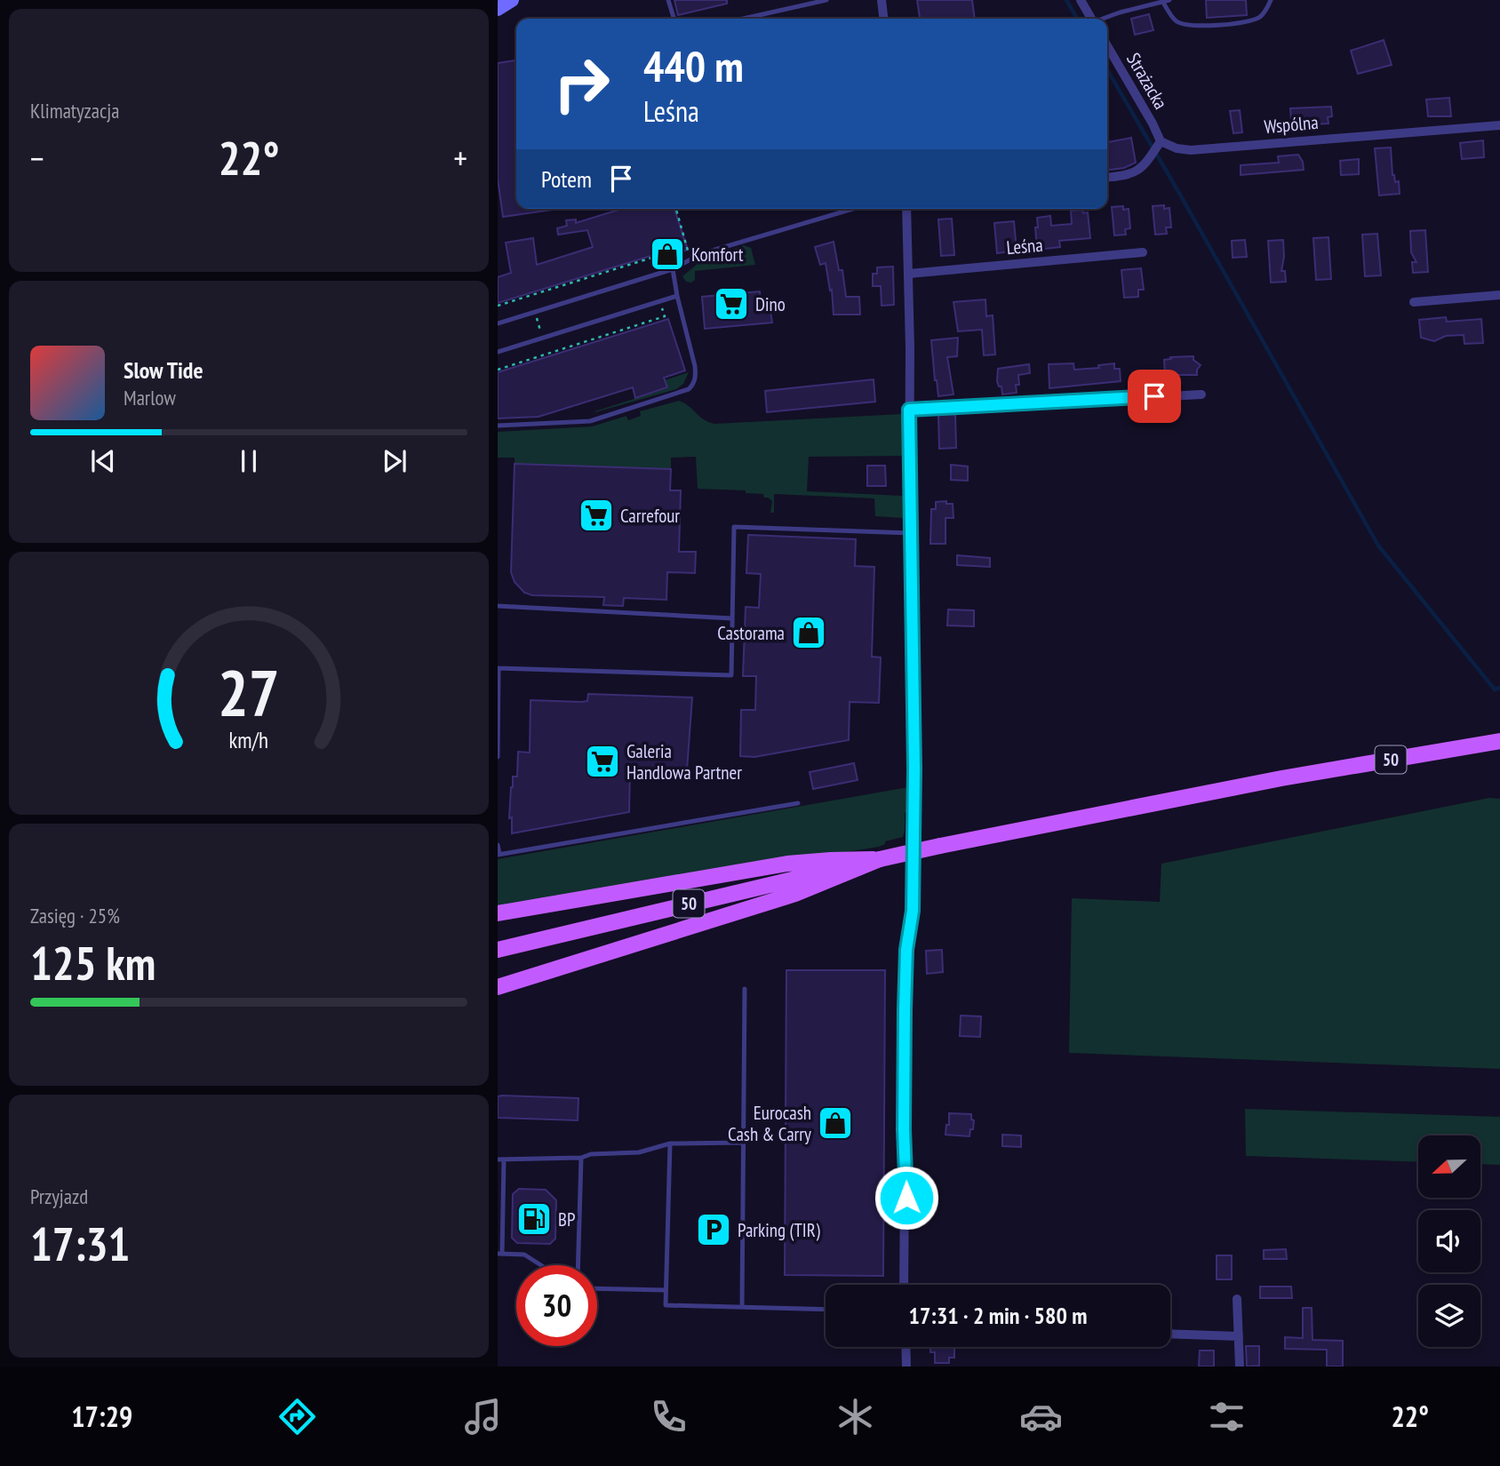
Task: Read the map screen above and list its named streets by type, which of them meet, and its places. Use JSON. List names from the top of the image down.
{
  "streets": {
    "main road": ["50"],
    "street": ["Strażacka", "Wspólna", "Leśna"]
  },
  "crossings": [
    ["Strażacka", "Wspólna"]
  ],
  "places": {
    "shop": ["Komfort", "Castorama", "Eurocash Cash & Carry"],
    "supermarket": ["Dino", "Carrefour", "Galeria Handlowa Partner"],
    "fuel station": ["BP"],
    "parking": ["Parking (TIR)"]
  },
  "north": "left",
  "page": {
    "tile": [
      "Klimatyzacja",
      ["Zasięg · 25%", "125 km"],
      ["Przyjazd", "17:31"]
    ],
    "turn": ["440 m", "Leśna"],
    "heat": ["−", "22°", "+"],
    "then": "Potem",
    "song": ["Slow Tide", "Marlow"],
    "limit": "30",
    "trip": "17:31 · 2 min · 580 m",
    "tabs": ["17:29", "22°"],
    "gauge": ["27", "km/h"]
  }
}
